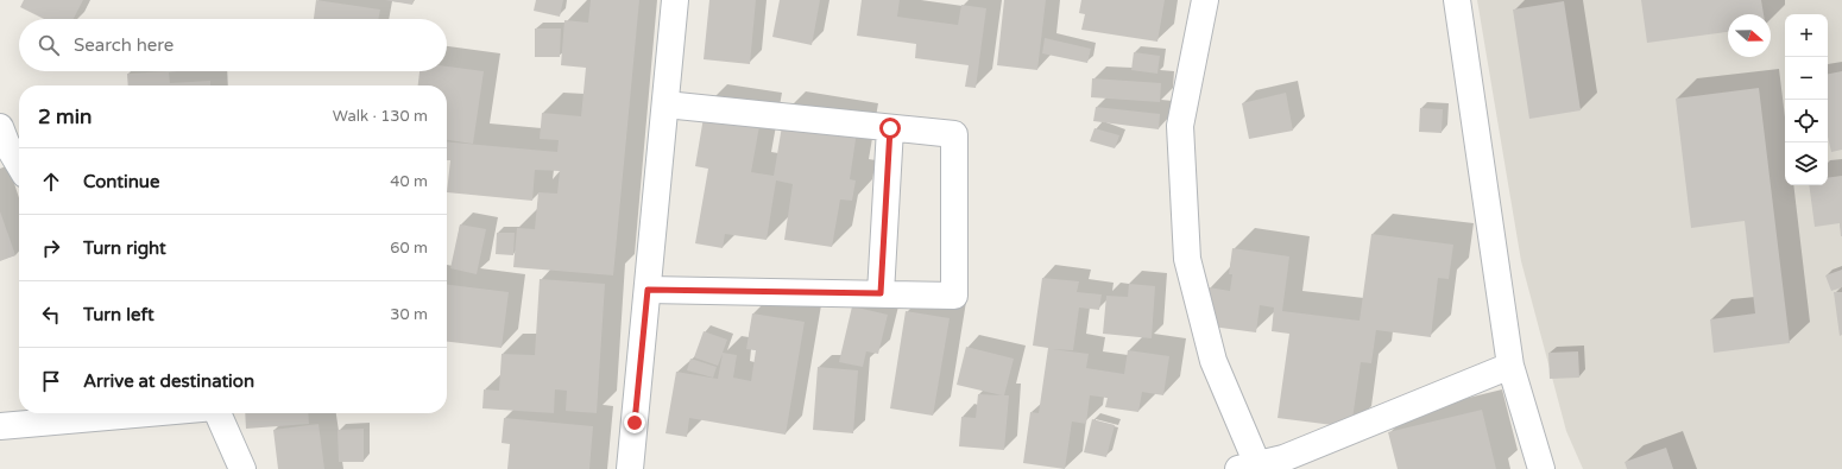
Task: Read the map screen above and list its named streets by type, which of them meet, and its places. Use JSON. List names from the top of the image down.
{
  "north": "right",
  "page": {
    "map_buttons": ["+", "−"],
    "search": "Search here",
    "heading": ["2 min", "Walk · 130 m"],
    "list": [
      ["Continue", "40 m"],
      ["Turn right", "60 m"],
      ["Turn left", "30 m"],
      "Arrive at destination"
    ]
  }
}
